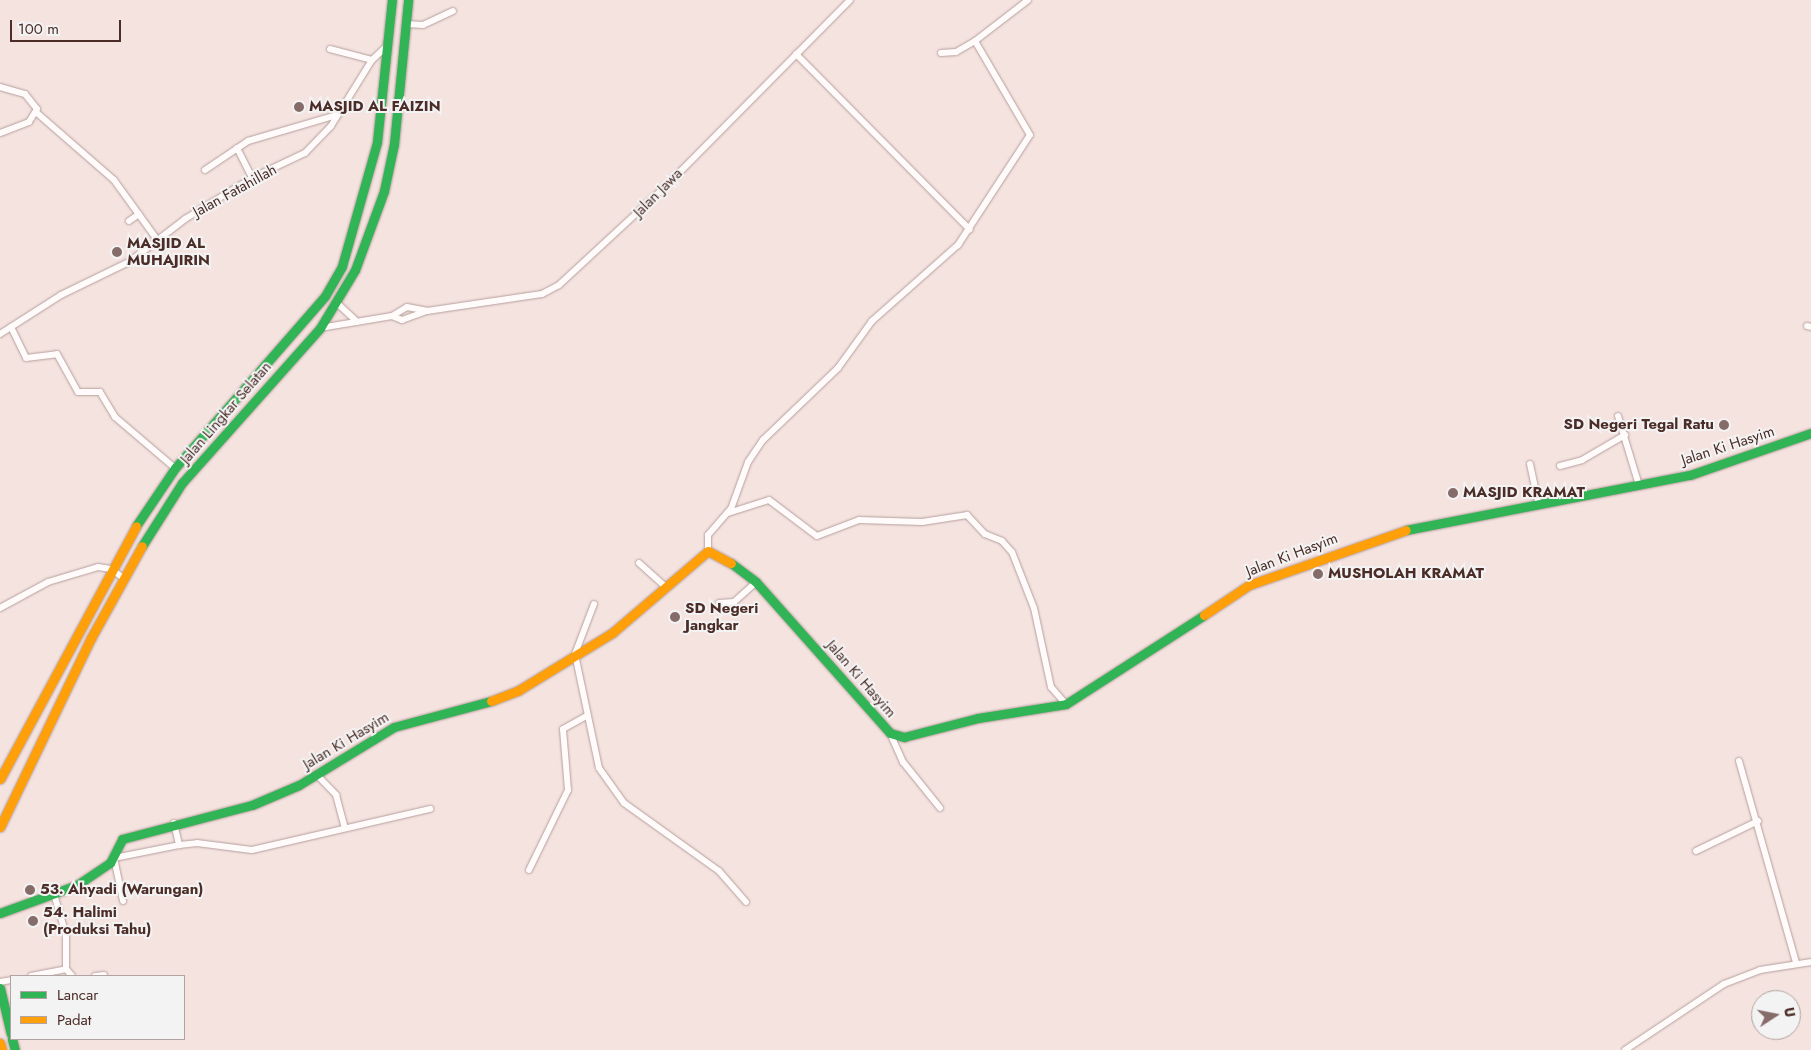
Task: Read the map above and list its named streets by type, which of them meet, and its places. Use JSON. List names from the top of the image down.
{
  "streets": {
    "main road": ["Jalan Lingkar Selatan", "Jalan Ki Hasyim"],
    "street": ["Jalan Fatahillah", "Jalan Jawa"]
  },
  "crossings": [
    ["Jalan Fatahillah", "Jalan Lingkar Selatan"],
    ["Jalan Jawa", "Jalan Lingkar Selatan"]
  ],
  "places": [
    "MASJID AL FAIZIN",
    "MASJID AL MUHAJIRIN",
    "SD Negeri Tegal Ratu",
    "MASJID KRAMAT",
    "MUSHOLAH KRAMAT",
    "SD Negeri Jangkar",
    "53. Ahyadi (Warungan)",
    "54. Halimi (Produksi Tahu)"
  ],
  "legend": ["Lancar", "Padat"],
  "scale_bar": "100 m",
  "north": "right"
}
